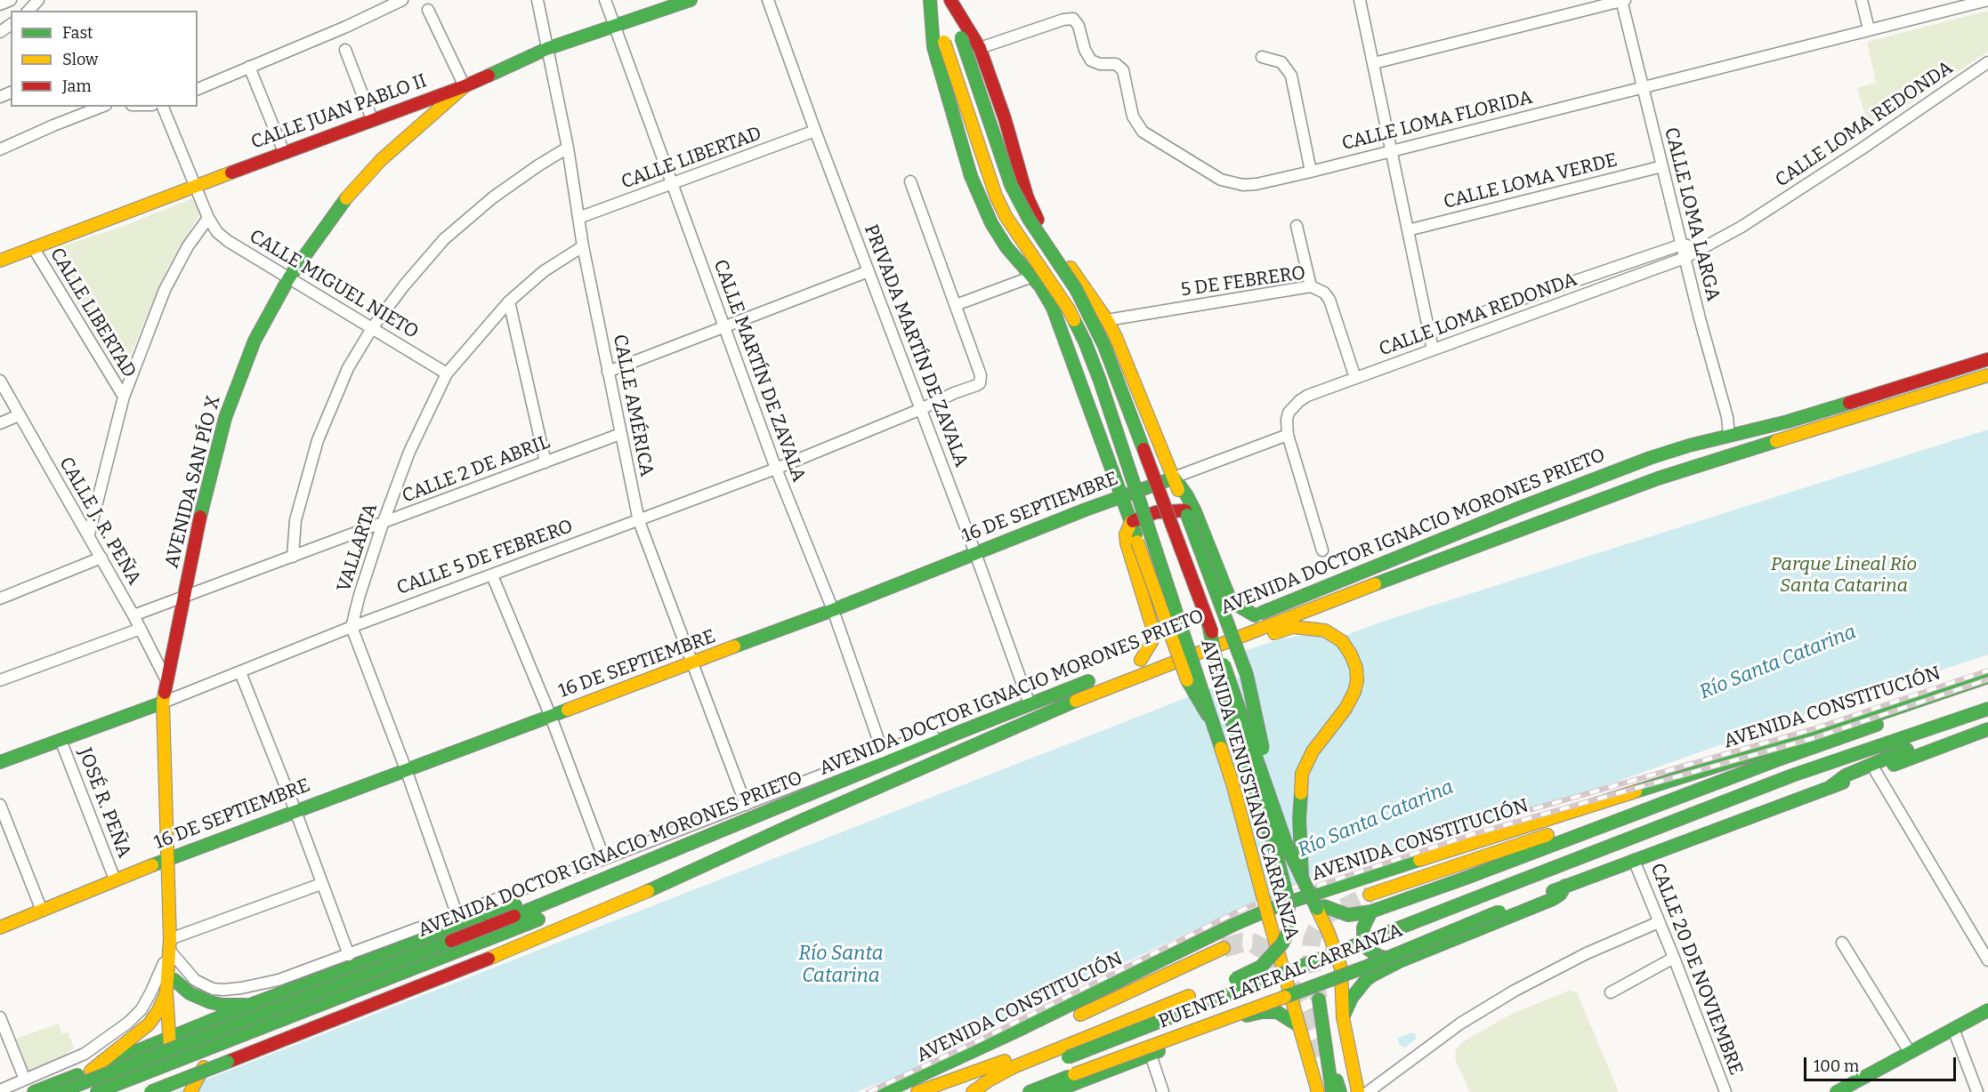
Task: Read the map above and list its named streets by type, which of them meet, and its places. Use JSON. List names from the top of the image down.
{
  "streets": {
    "main road": [
      "CALLE JUAN PABLO II",
      "AVENIDA SAN PÍO X",
      "16 DE SEPTIEMBRE",
      "AVENIDA DOCTOR IGNACIO MORONES PRIETO",
      "CALLE 5 DE FEBRERO",
      "AVENIDA CONSTITUCIÓN",
      "AVENIDA VENUSTIANO CARRANZA",
      "PUENTE LATERAL CARRANZA"
    ],
    "street": [
      "CALLE LOMA FLORIDA",
      "CALLE LOMA REDONDA",
      "CALLE LIBERTAD",
      "CALLE LOMA VERDE",
      "CALLE LOMA LARGA",
      "5 DE FEBRERO",
      "CALLE MIGUEL NIETO",
      "PRIVADA MARTÍN DE ZAVALA",
      "CALLE MARTÍN DE ZAVALA",
      "CALLE AMÉRICA",
      "CALLE 2 DE ABRIL",
      "CALLE J. R. PEÑA",
      "VALLARTA",
      "JOSÉ R. PEÑA",
      "CALLE 20 DE NOVIEMBRE"
    ]
  },
  "crossings": [
    ["CALLE JUAN PABLO II", "CALLE LIBERTAD"],
    ["CALLE JUAN PABLO II", "CALLE MIGUEL NIETO"],
    ["CALLE JUAN PABLO II", "CALLE MARTÍN DE ZAVALA"],
    ["CALLE JUAN PABLO II", "CALLE AMÉRICA"],
    ["CALLE JUAN PABLO II", "AVENIDA SAN PÍO X"],
    ["CALLE LOMA FLORIDA", "CALLE LOMA LARGA"],
    ["CALLE LOMA REDONDA", "CALLE LOMA LARGA"],
    ["CALLE LOMA REDONDA", "5 DE FEBRERO"],
    ["CALLE LOMA REDONDA", "16 DE SEPTIEMBRE"],
    ["CALLE LIBERTAD", "PRIVADA MARTÍN DE ZAVALA"],
    ["CALLE LIBERTAD", "CALLE MARTÍN DE ZAVALA"],
    ["CALLE LIBERTAD", "CALLE AMÉRICA"],
    ["CALLE LOMA VERDE", "CALLE LOMA LARGA"],
    ["CALLE LOMA LARGA", "AVENIDA DOCTOR IGNACIO MORONES PRIETO"],
    ["CALLE MIGUEL NIETO", "AVENIDA SAN PÍO X"],
    ["CALLE MIGUEL NIETO", "VALLARTA"],
    ["PRIVADA MARTÍN DE ZAVALA", "16 DE SEPTIEMBRE"],
    ["PRIVADA MARTÍN DE ZAVALA", "AVENIDA DOCTOR IGNACIO MORONES PRIETO"],
    ["PRIVADA MARTÍN DE ZAVALA", "CALLE 5 DE FEBRERO"],
    ["CALLE MARTÍN DE ZAVALA", "16 DE SEPTIEMBRE"],
    ["CALLE MARTÍN DE ZAVALA", "CALLE 5 DE FEBRERO"],
    ["CALLE AMÉRICA", "CALLE 2 DE ABRIL"],
    ["CALLE AMÉRICA", "16 DE SEPTIEMBRE"],
    ["CALLE AMÉRICA", "VALLARTA"],
    ["CALLE AMÉRICA", "CALLE 5 DE FEBRERO"],
    ["CALLE 2 DE ABRIL", "AVENIDA SAN PÍO X"],
    ["CALLE 2 DE ABRIL", "CALLE J. R. PEÑA"],
    ["CALLE 2 DE ABRIL", "VALLARTA"],
    ["AVENIDA SAN PÍO X", "16 DE SEPTIEMBRE"],
    ["AVENIDA SAN PÍO X", "CALLE J. R. PEÑA"],
    ["AVENIDA SAN PÍO X", "CALLE 5 DE FEBRERO"],
    ["16 DE SEPTIEMBRE", "JOSÉ R. PEÑA"],
    ["VALLARTA", "CALLE 5 DE FEBRERO"],
    ["CALLE 5 DE FEBRERO", "JOSÉ R. PEÑA"],
    ["AVENIDA CONSTITUCIÓN", "AVENIDA VENUSTIANO CARRANZA"]
  ],
  "water": ["Río Santa Catarina"],
  "parks": ["Parque Lineal Río Santa Catarina"],
  "legend": ["Fast", "Slow", "Jam"],
  "scale_bar": "100 m"
}
